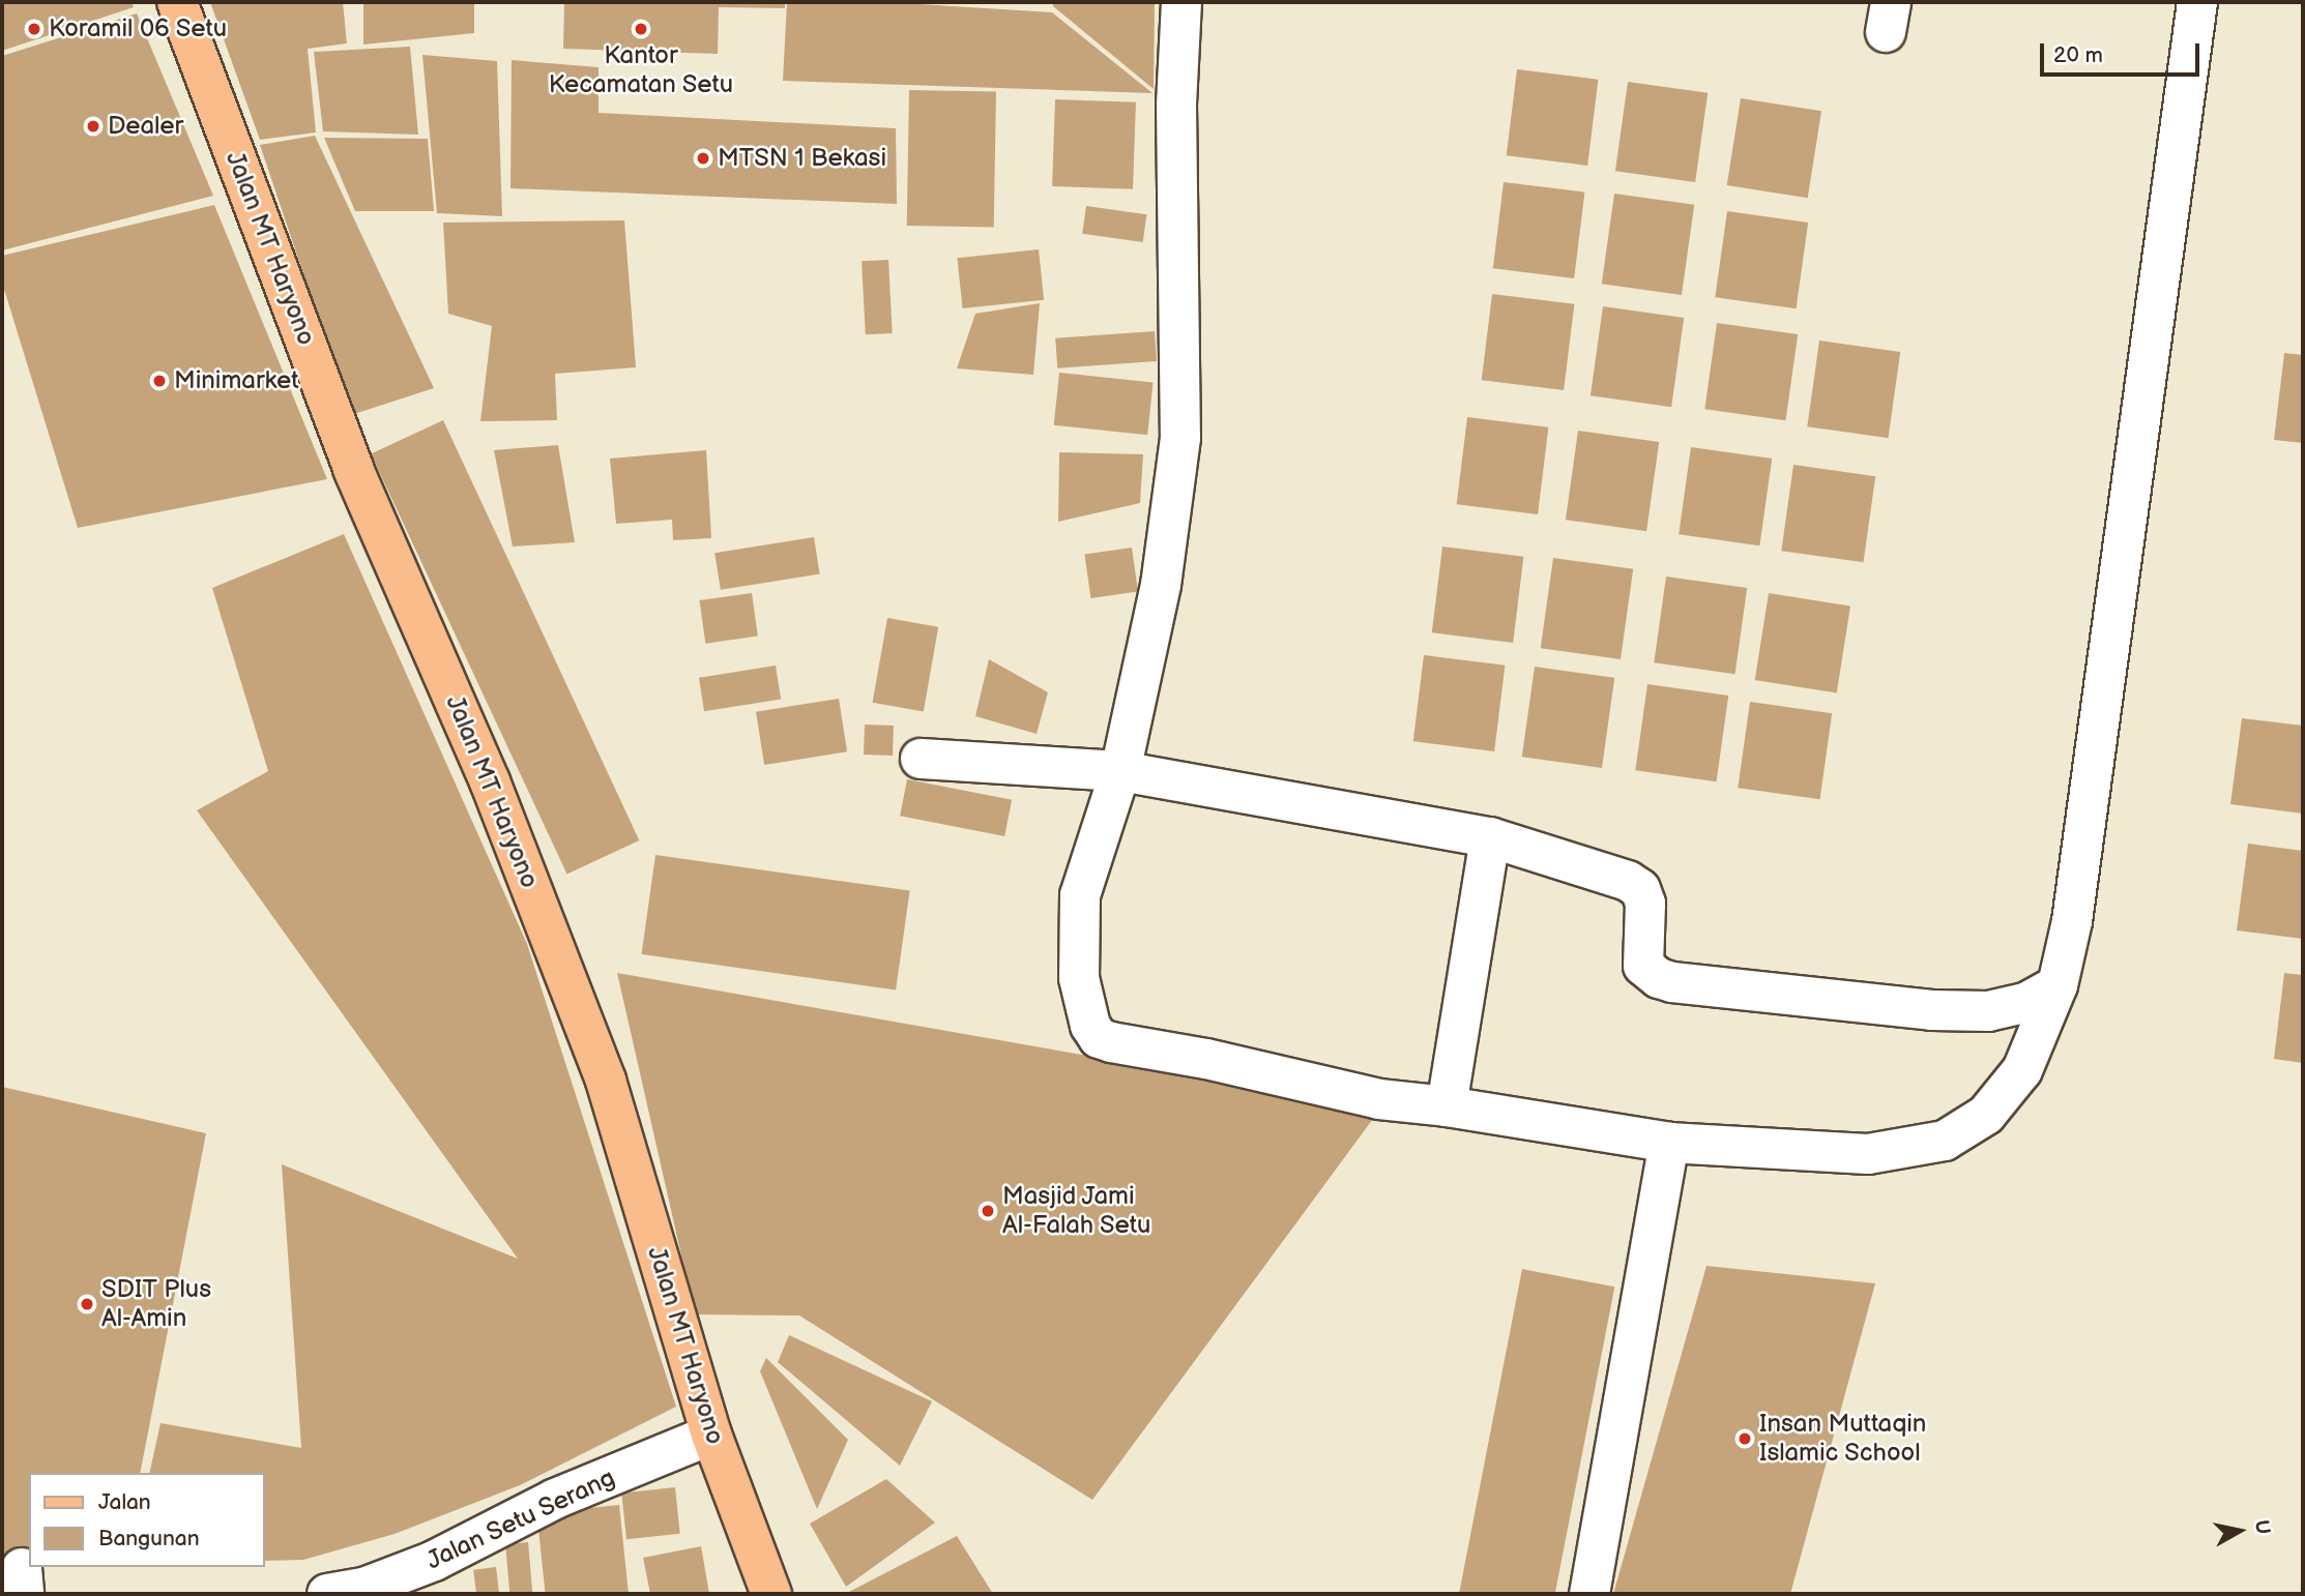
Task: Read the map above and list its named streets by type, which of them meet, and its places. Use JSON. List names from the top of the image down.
{
  "streets": {
    "main road": ["Jalan MT Haryono"],
    "street": ["Jalan Setu Serang"]
  },
  "crossings": [
    ["Jalan MT Haryono", "Jalan Setu Serang"]
  ],
  "places": [
    "Koramil 06 Setu",
    "Kantor Kecamatan Setu",
    "Dealer",
    "MTSN 1 Bekasi",
    "Minimarket",
    "Masjid Jami Al-Falah Setu",
    "SDIT Plus Al-Amin",
    "Insan Muttaqin Islamic School"
  ],
  "legend": ["Jalan", "Bangunan"],
  "scale_bar": "20 m",
  "north": "right"
}
